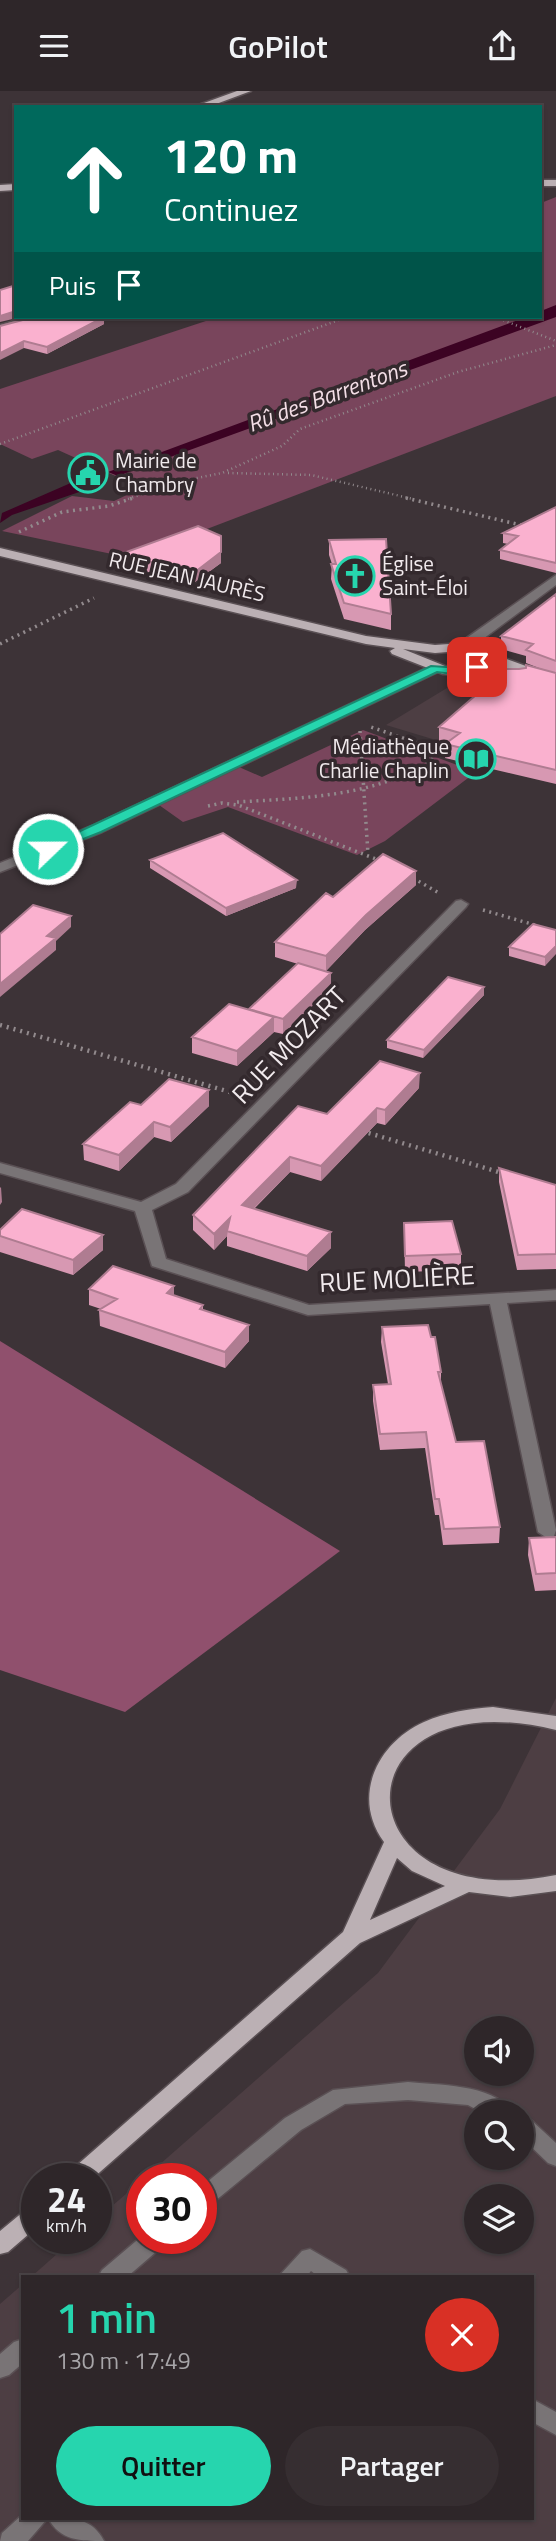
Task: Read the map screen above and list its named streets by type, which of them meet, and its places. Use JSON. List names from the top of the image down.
{
  "streets": {
    "main road": ["RUE JEAN JAURÈS"],
    "street": ["RUE MOZART", "RUE MOLIÈRE"]
  },
  "crossings": [
    ["RUE MOZART", "RUE MOLIÈRE"]
  ],
  "water": ["Rû des Barrentons"],
  "places": {
    "public building": ["Mairie de Chambry"],
    "church": ["Église Saint-Éloi"],
    "library": ["Médiathèque Charlie Chaplin"]
  },
  "page": {
    "header": "GoPilot",
    "turn": ["120 m", "Continuez"],
    "then": "Puis",
    "speed": "24 km/h",
    "limit": "30",
    "heading": ["1 min", "130 m · 17:49"],
    "buttons": ["Quitter", "Partager"]
  }
}
